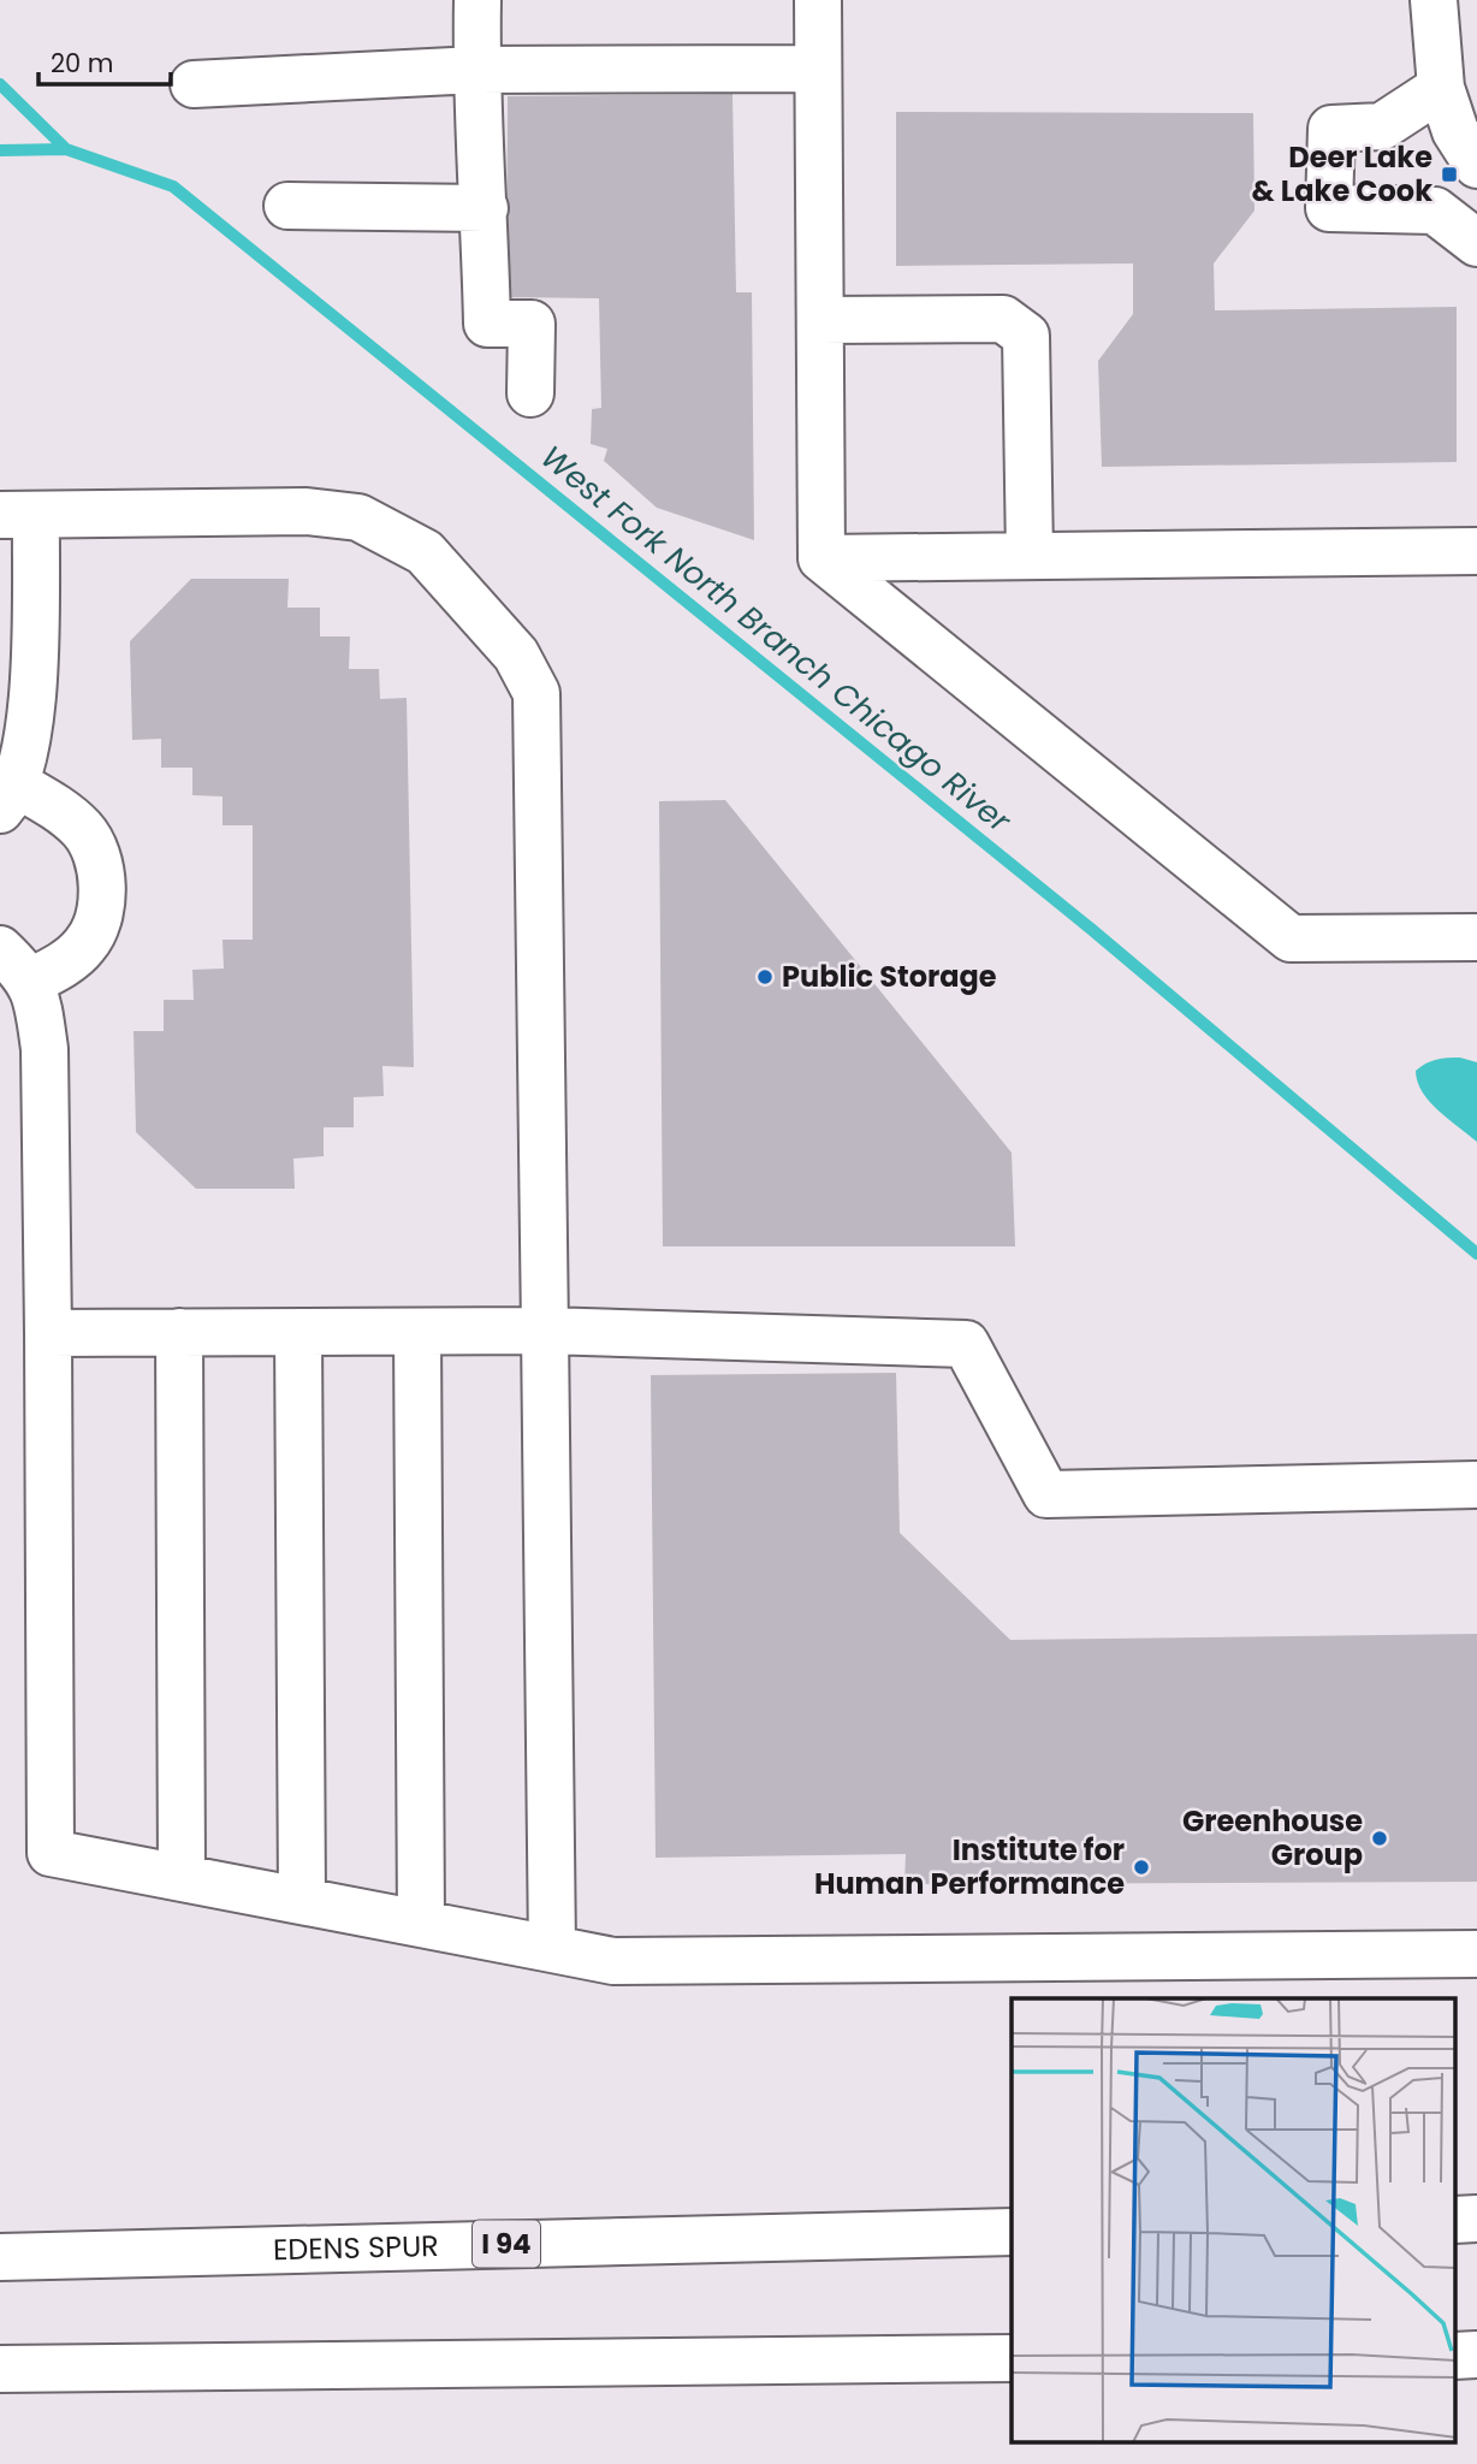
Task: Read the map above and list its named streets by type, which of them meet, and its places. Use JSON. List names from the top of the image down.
{
  "streets": {
    "main road": ["I 94", "EDENS SPUR"]
  },
  "water": ["West Fork North Branch Chicago River"],
  "places": {
    "transit": ["Deer Lake & Lake Cook"],
    "other": ["Public Storage", "Greenhouse Group", "Institute for Human Performance"]
  },
  "scale_bar": "20 m"
}
